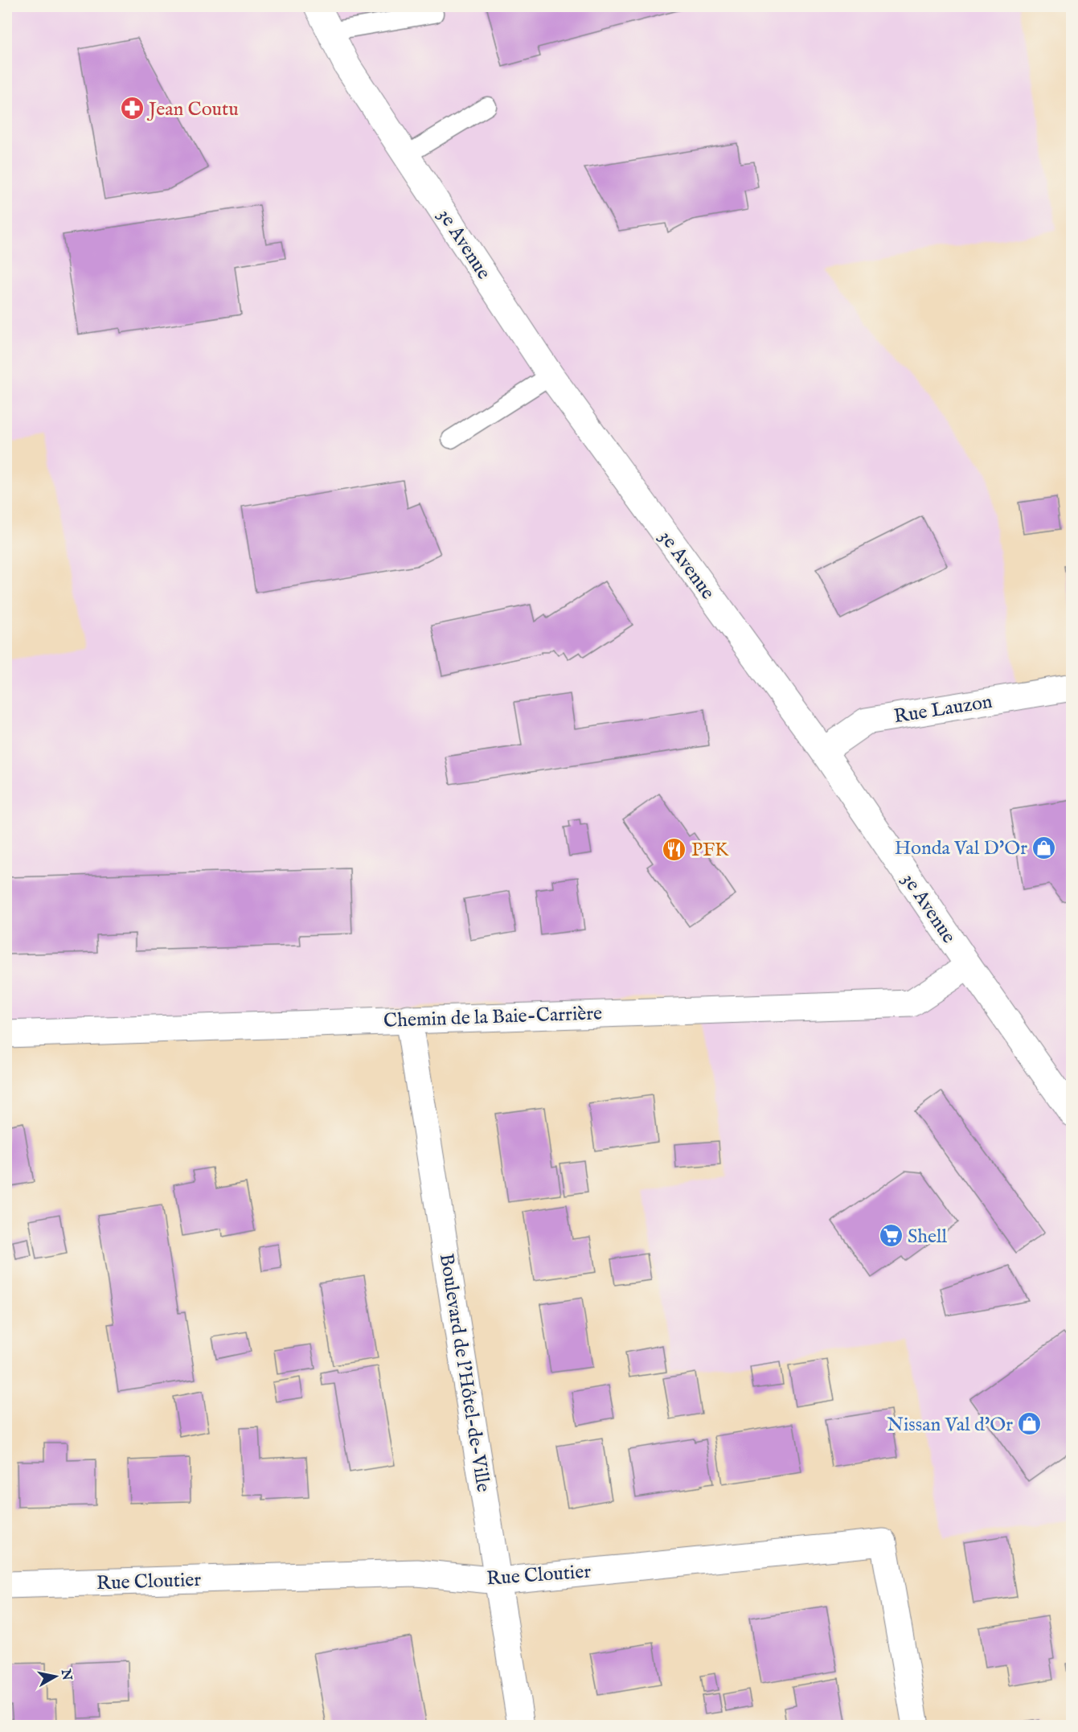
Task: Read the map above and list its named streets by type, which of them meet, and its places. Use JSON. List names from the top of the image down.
{
  "streets": {
    "street": [
      "3e Avenue",
      "Rue Lauzon",
      "Chemin de la Baie-Carrière",
      "Boulevard de l'Hôtel-de-Ville",
      "Rue Cloutier"
    ]
  },
  "crossings": [
    ["3e Avenue", "Rue Lauzon"],
    ["3e Avenue", "Chemin de la Baie-Carrière"],
    ["Chemin de la Baie-Carrière", "Boulevard de l'Hôtel-de-Ville"],
    ["Boulevard de l'Hôtel-de-Ville", "Rue Cloutier"]
  ],
  "places": {
    "pharmacy": ["Jean Coutu"],
    "shop": ["Honda Val D'Or", "Nissan Val d'Or"],
    "restaurant": ["PFK"],
    "supermarket": ["Shell"]
  },
  "north": "right"
}
